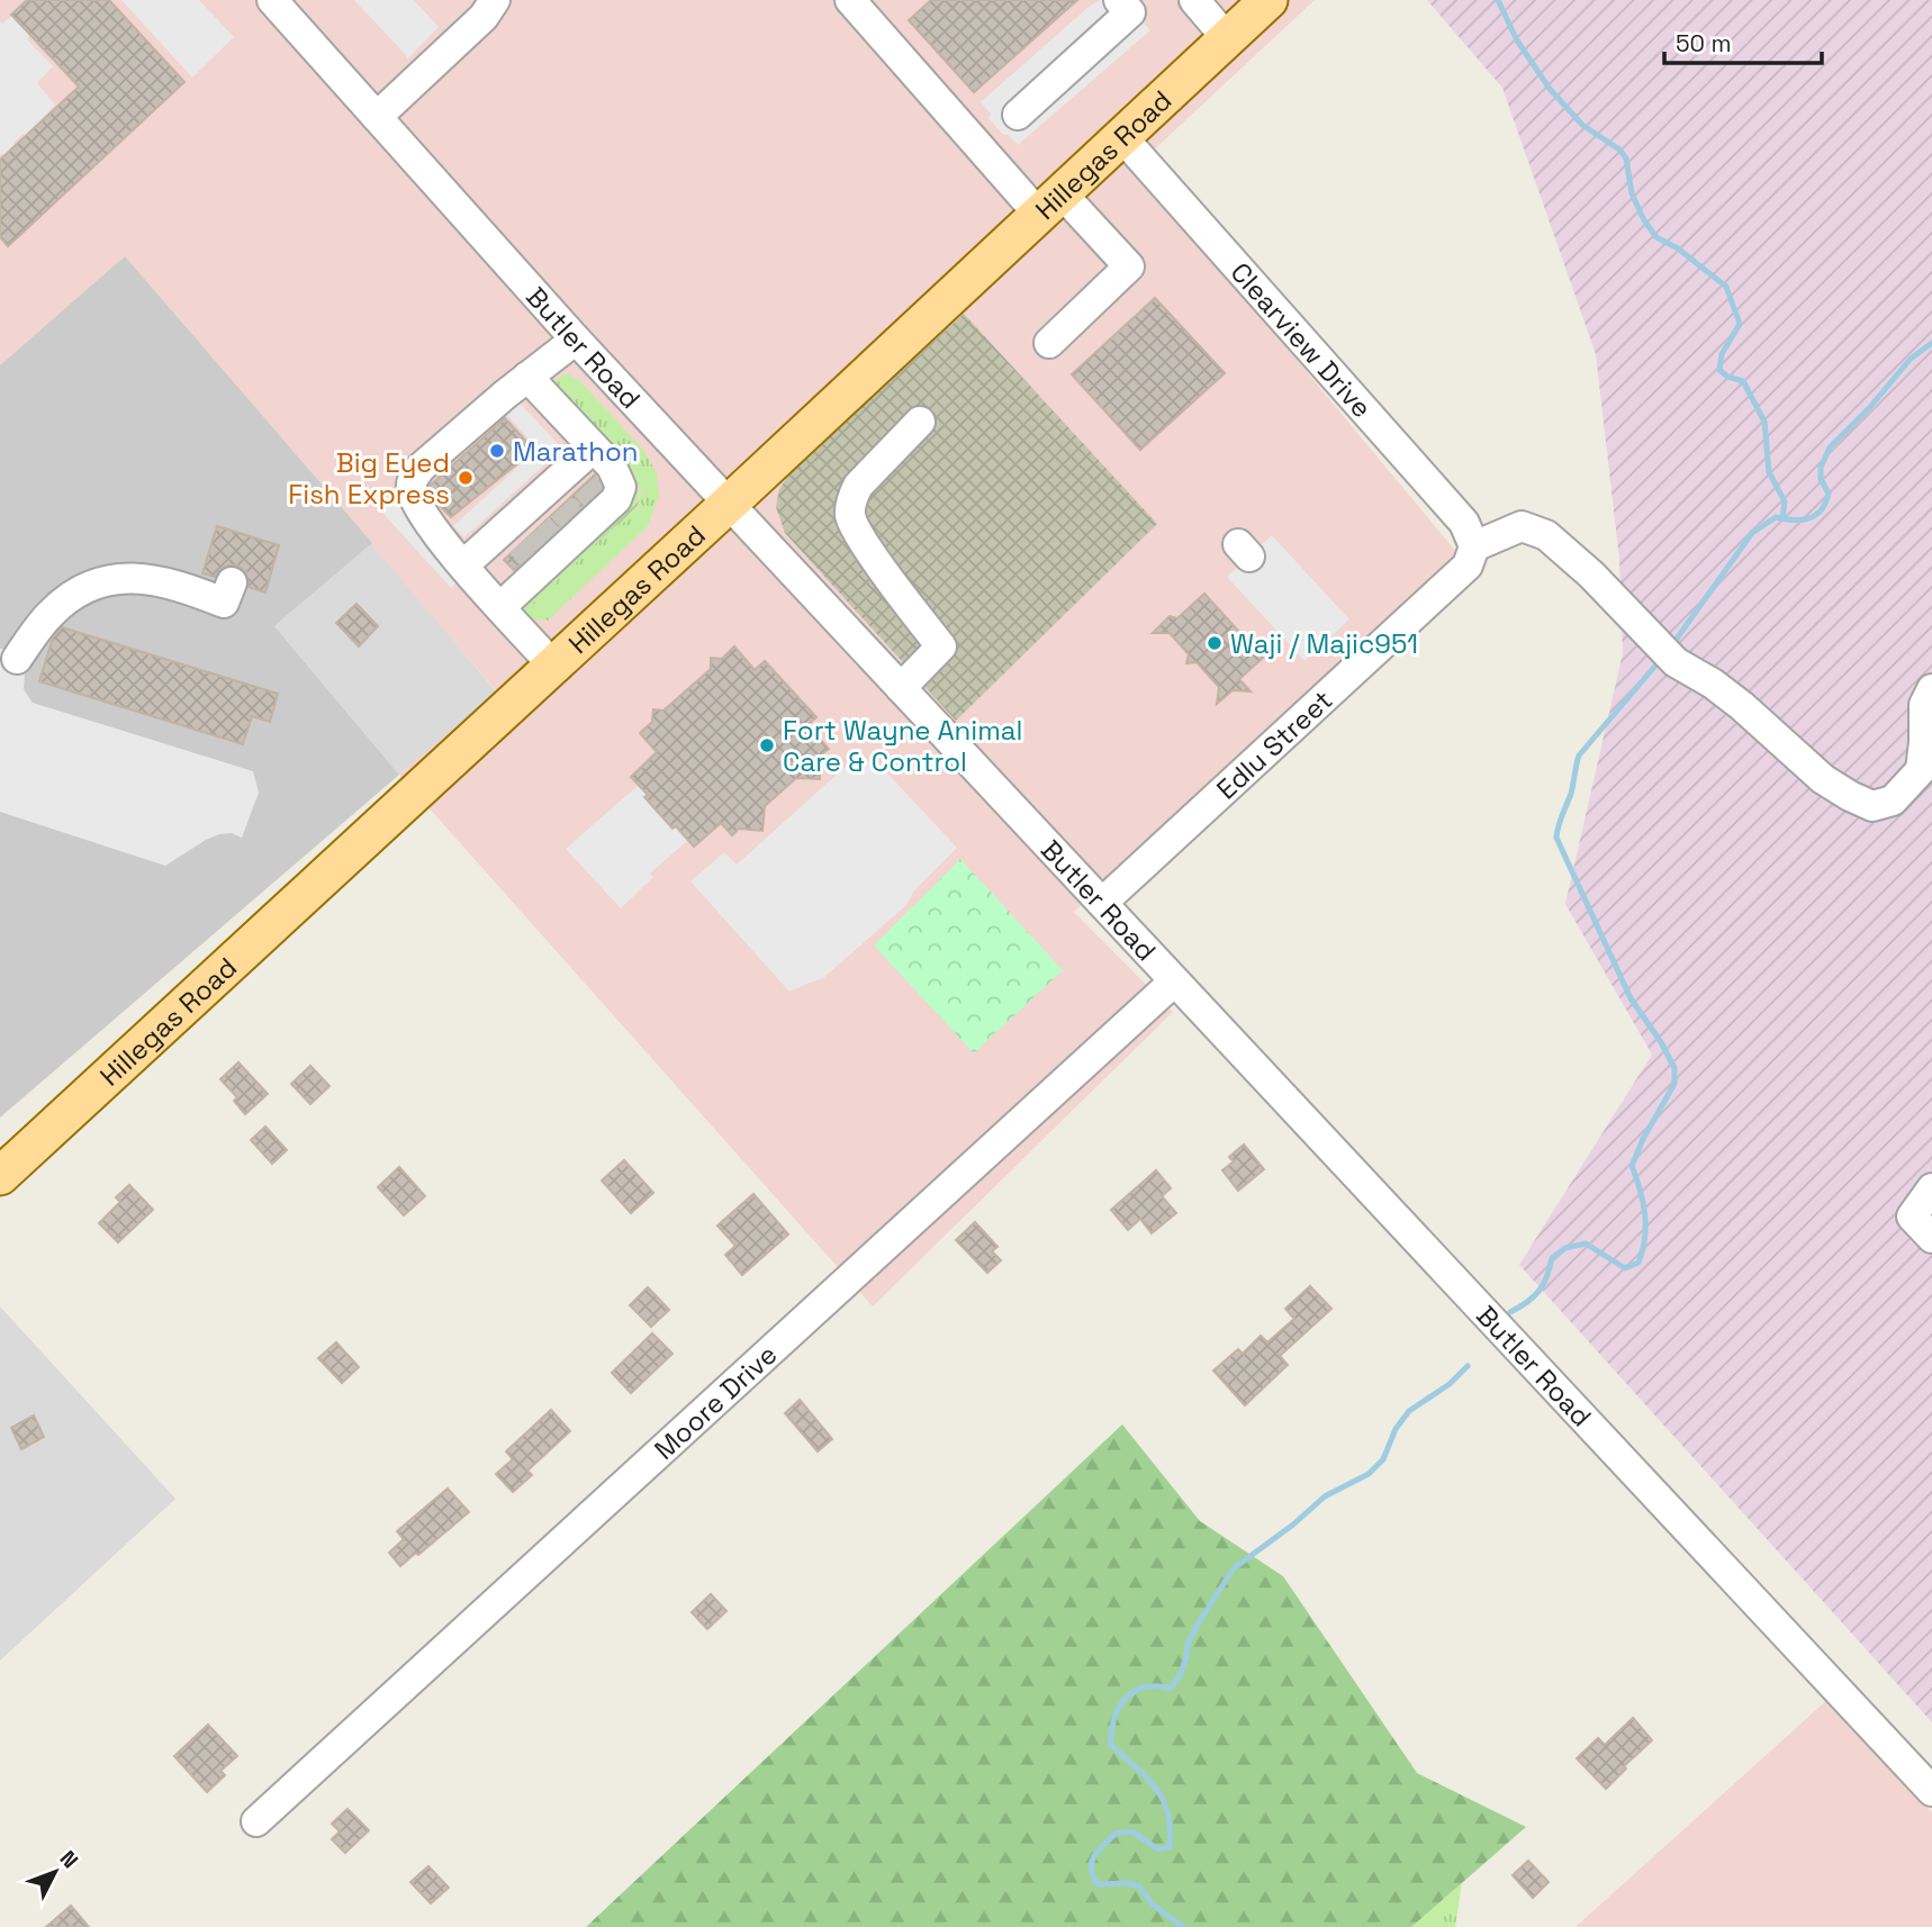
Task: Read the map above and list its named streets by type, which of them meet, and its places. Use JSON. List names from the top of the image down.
{
  "streets": {
    "main road": ["Hillegas Road"],
    "street": [
      "Clearview Drive",
      "Butler Road",
      "Edlu Street",
      "Moore Drive"
    ]
  },
  "crossings": [
    ["Hillegas Road", "Clearview Drive"],
    ["Hillegas Road", "Butler Road"],
    ["Clearview Drive", "Edlu Street"],
    ["Butler Road", "Edlu Street"],
    ["Butler Road", "Moore Drive"]
  ],
  "places": [
    "Marathon",
    "Big Eyed Fish Express",
    "Waji / Majic951",
    "Fort Wayne Animal Care & Control"
  ],
  "scale_bar": "50 m",
  "north": "top right"
}
